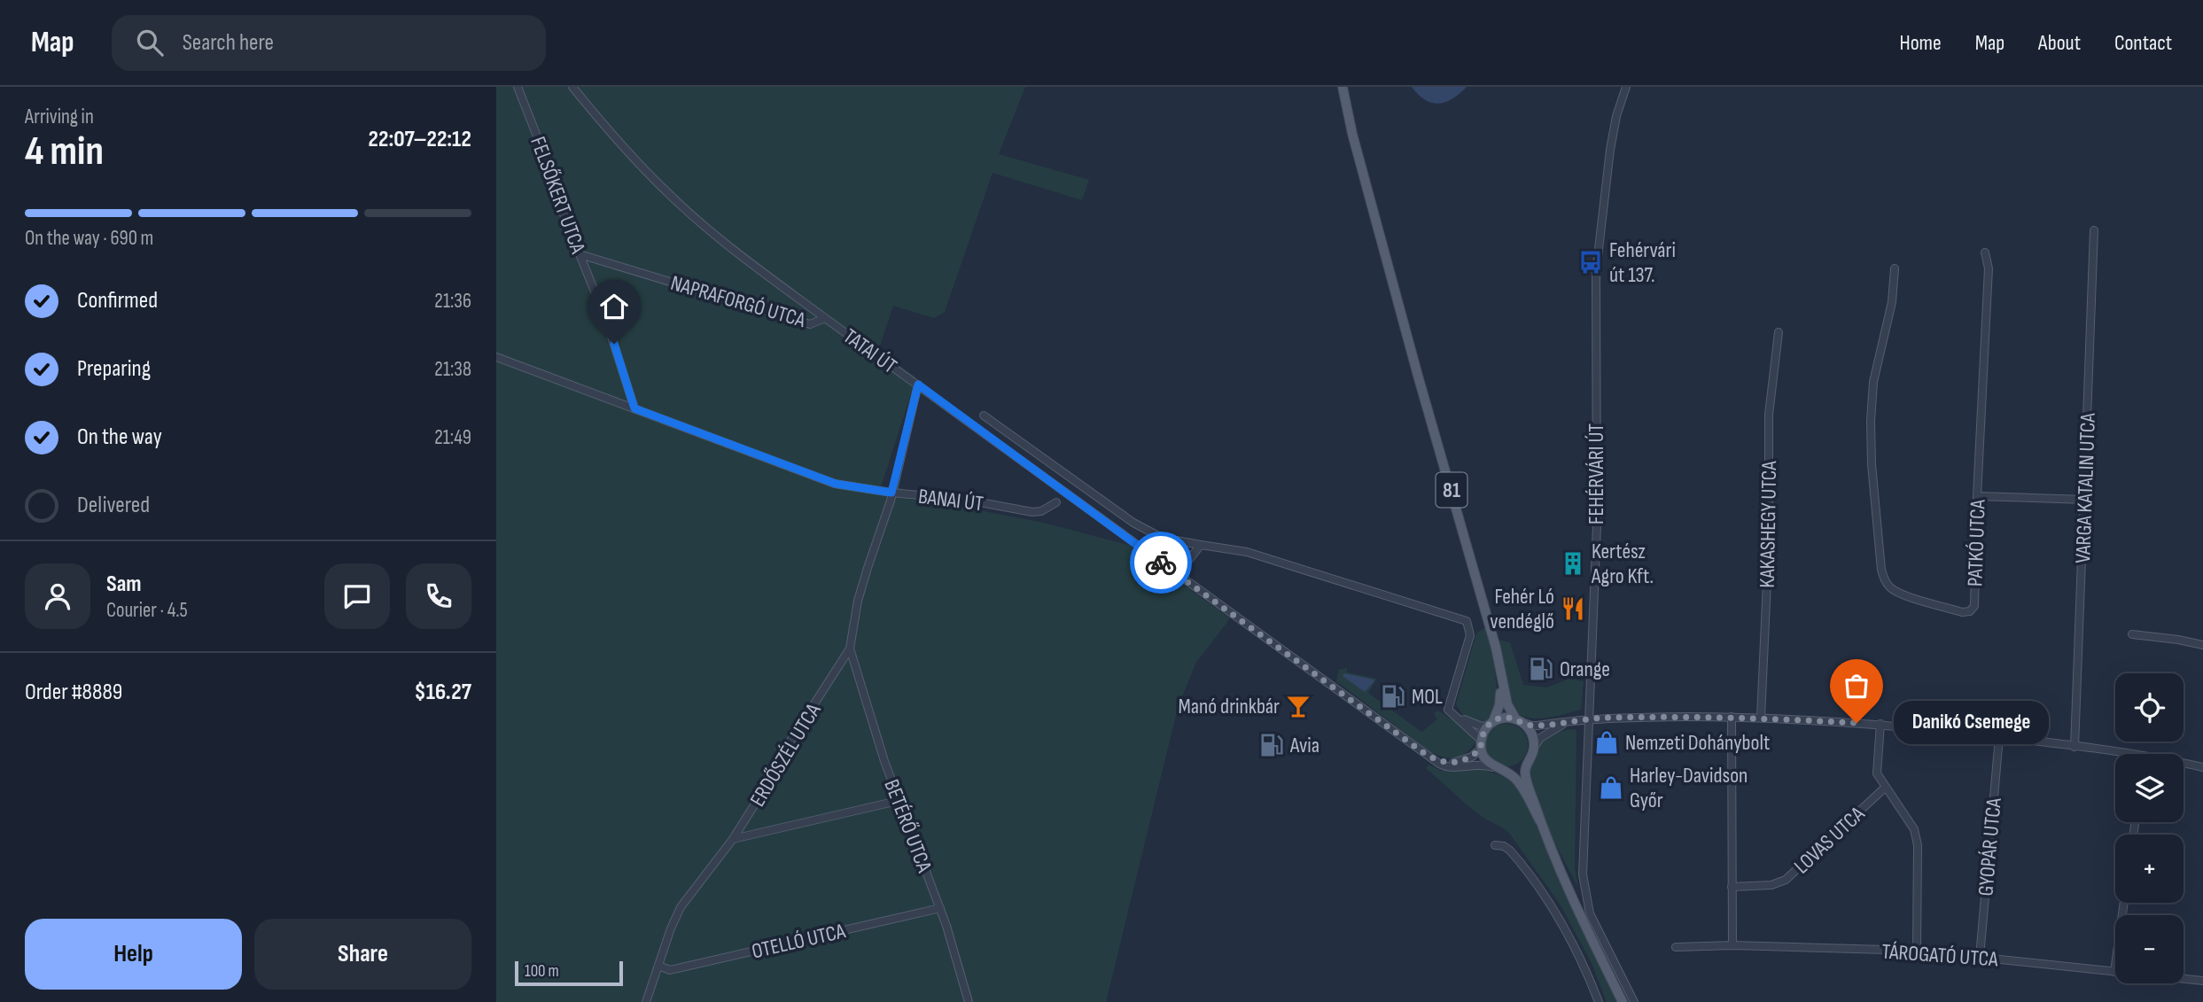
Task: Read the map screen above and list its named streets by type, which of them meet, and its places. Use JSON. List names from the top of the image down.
{
  "streets": {
    "main road": ["81"],
    "street": [
      "FELSŐKERT UTCA",
      "NAPRAFORGÓ UTCA",
      "TATAI ÚT",
      "FEHÉRVÁRI ÚT",
      "VARGA KATALIN UTCA",
      "BANAI ÚT",
      "KAKASHEGY UTCA",
      "PATKÓ UTCA",
      "ERDŐSZÉL UTCA",
      "BETÉRŐ UTCA",
      "LOVAS UTCA",
      "GYOPÁR UTCA",
      "OTELLÓ UTCA",
      "TÁROGATÓ UTCA"
    ]
  },
  "crossings": [
    ["FELSŐKERT UTCA", "NAPRAFORGÓ UTCA"],
    ["FELSŐKERT UTCA", "BANAI ÚT"],
    ["NAPRAFORGÓ UTCA", "TATAI ÚT"],
    ["TATAI ÚT", "81"],
    ["TATAI ÚT", "ERDŐSZÉL UTCA"],
    ["BANAI ÚT", "ERDŐSZÉL UTCA"],
    ["ERDŐSZÉL UTCA", "BETÉRŐ UTCA"],
    ["ERDŐSZÉL UTCA", "OTELLÓ UTCA"],
    ["BETÉRŐ UTCA", "OTELLÓ UTCA"],
    ["GYOPÁR UTCA", "TÁROGATÓ UTCA"]
  ],
  "places": {
    "bus stop": ["Fehérvári út 137."],
    "building": ["Kertész Agro Kft."],
    "restaurant": ["Fehér Ló vendéglő"],
    "fuel station": ["Orange", "MOL", "Avia"],
    "bar": ["Manó drinkbár"],
    "other": ["Danikó Csemege"],
    "shop": ["Nemzeti Dohánybolt", "Harley-Davidson Győr"]
  },
  "scale_bar": "100 m",
  "page": {
    "header": "Map",
    "search": "Search here",
    "nav": [
      "Home",
      "Map",
      "About",
      "Contact"
    ],
    "heading": ["4 min", "Arriving in", "22:07–22:12"],
    "panel": [
      "Sam",
      "Courier · 4.5",
      "Order #8889",
      "$16.27"
    ],
    "bar": "On the way · 690 m",
    "list": [
      ["Confirmed", "21:36"],
      ["Preparing", "21:38"],
      ["On the way", "21:49"],
      "Delivered"
    ],
    "map_buttons": ["+", "−"],
    "bubble": "Danikó Csemege",
    "buttons": ["Help", "Share"],
    "scale": "100 m"
  }
}
